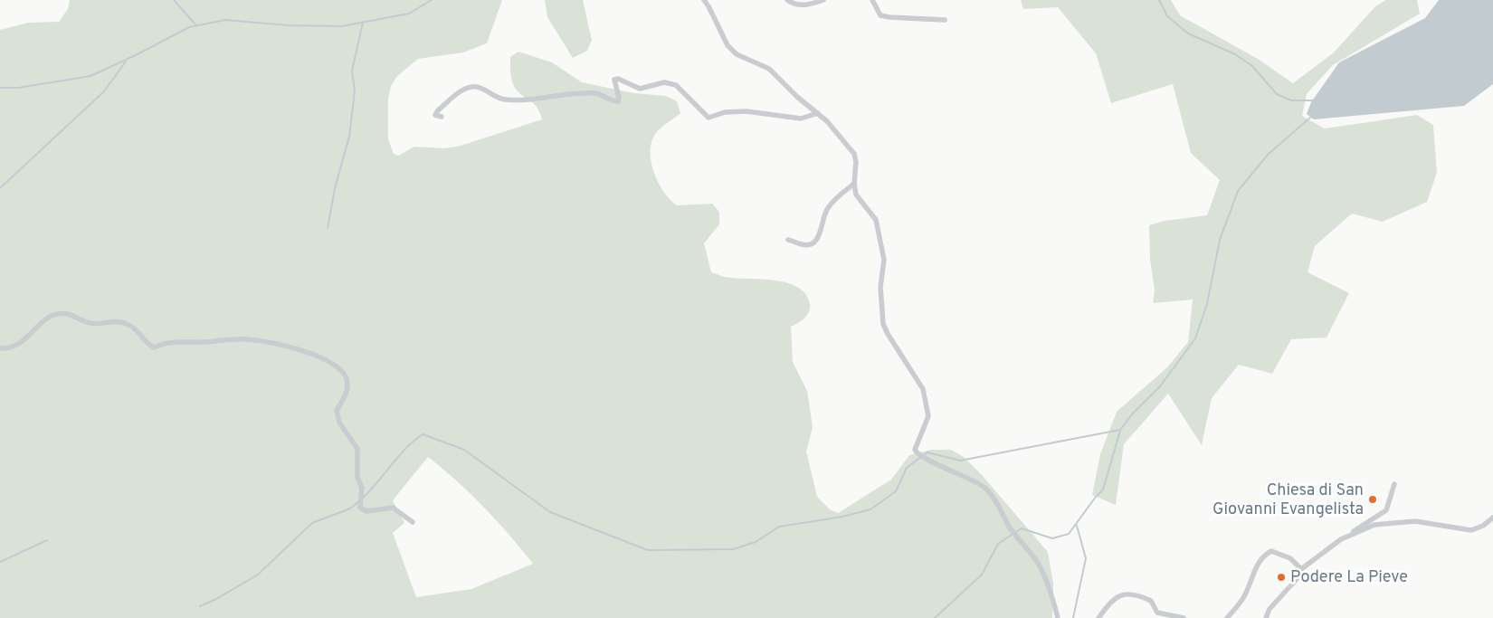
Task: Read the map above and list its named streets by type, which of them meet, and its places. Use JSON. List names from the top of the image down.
{
  "places": ["Chiesa di San Giovanni Evangelista", "Podere La Pieve"]
}
